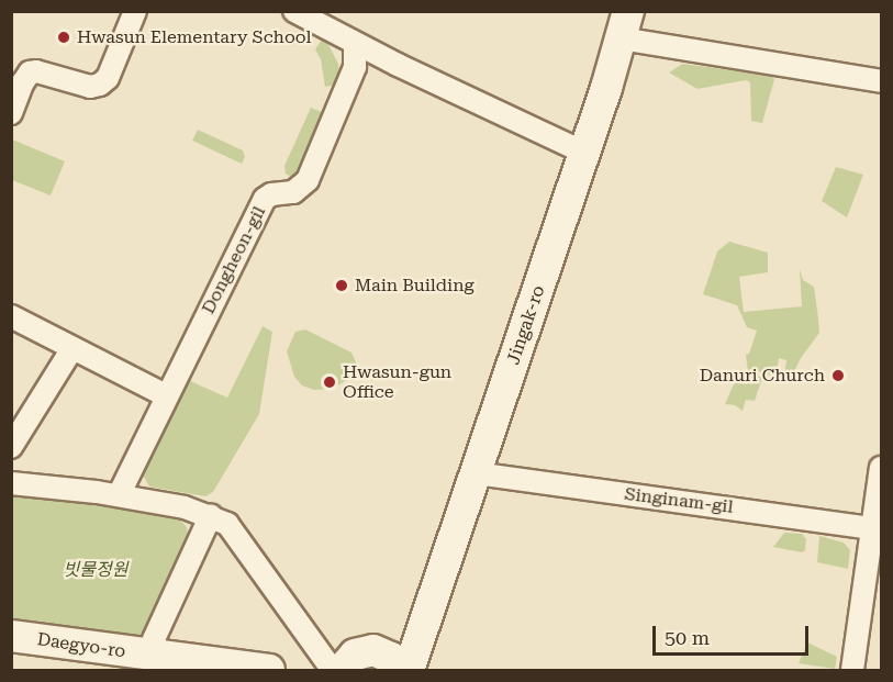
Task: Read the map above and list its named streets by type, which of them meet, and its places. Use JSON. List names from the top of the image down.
{
  "streets": {
    "street": [
      "Dongheon-gil",
      "Jingak-ro",
      "Singinam-gil",
      "Daegyo-ro"
    ]
  },
  "crossings": [
    ["Jingak-ro", "Singinam-gil"]
  ],
  "parks": ["빗물정원"],
  "places": [
    "Hwasun Elementary School",
    "Main Building",
    "Danuri Church",
    "Hwasun-gun Office"
  ],
  "scale_bar": "50 m"
}
